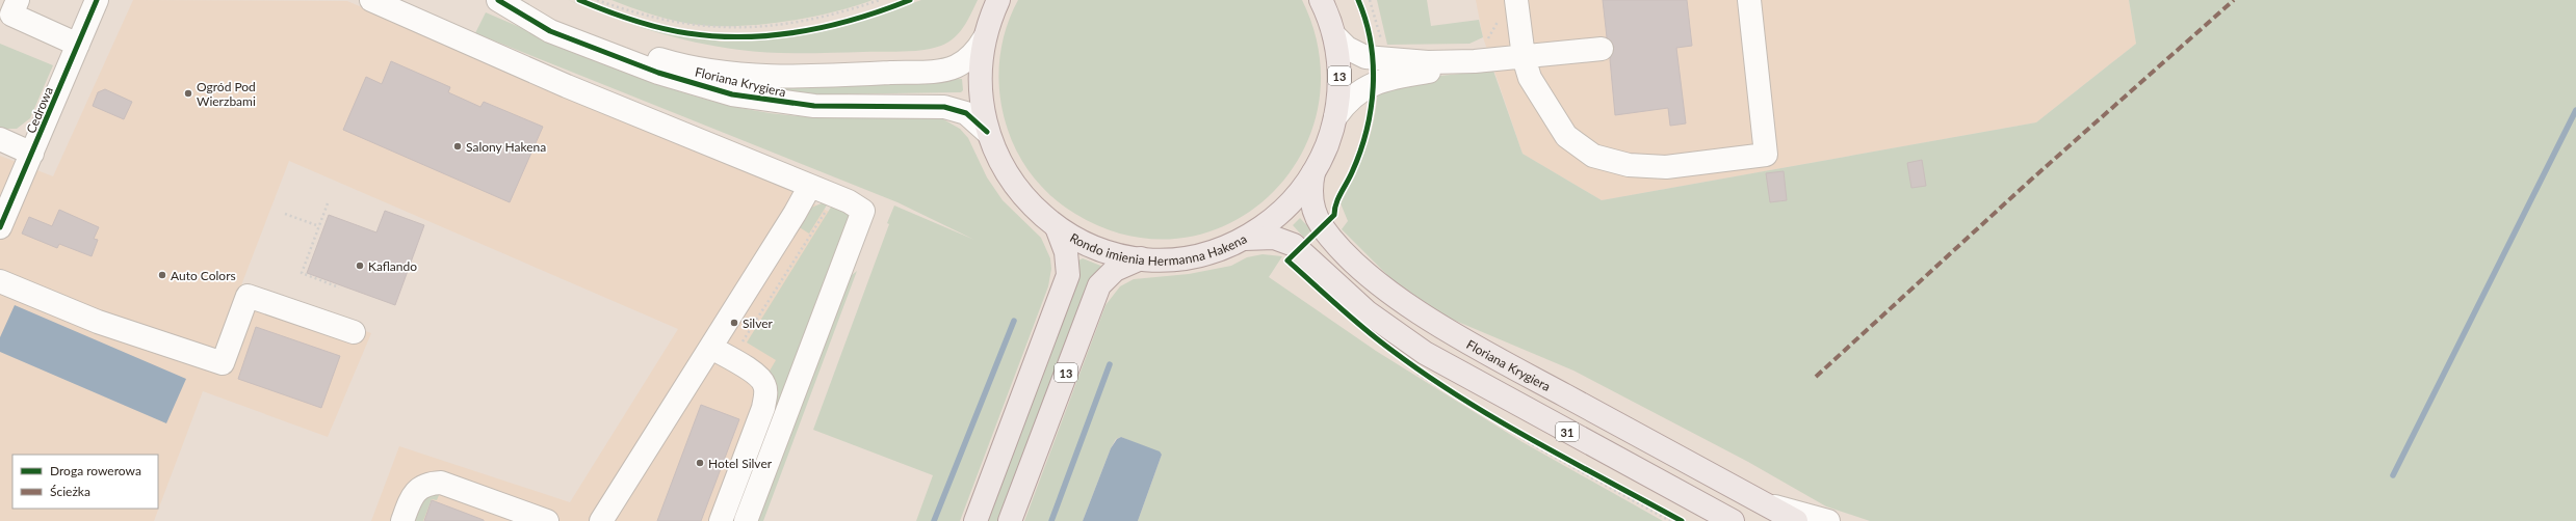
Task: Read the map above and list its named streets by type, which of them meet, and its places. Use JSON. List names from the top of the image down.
{
  "streets": {
    "main road": [
      "13",
      "Floriana Krygiera",
      "Rondo imienia Hermanna Hakena",
      "31"
    ],
    "street": ["Cedrowa"]
  },
  "crossings": [
    ["13", "Rondo imienia Hermanna Hakena"],
    ["Floriana Krygiera", "Rondo imienia Hermanna Hakena"],
    ["Rondo imienia Hermanna Hakena", "31"]
  ],
  "places": [
    "Ogród Pod Wierzbami",
    "Salony Hakena",
    "Kaflando",
    "Auto Colors",
    "Silver",
    "Hotel Silver"
  ],
  "legend": ["Droga rowerowa", "Ścieżka"]
}
